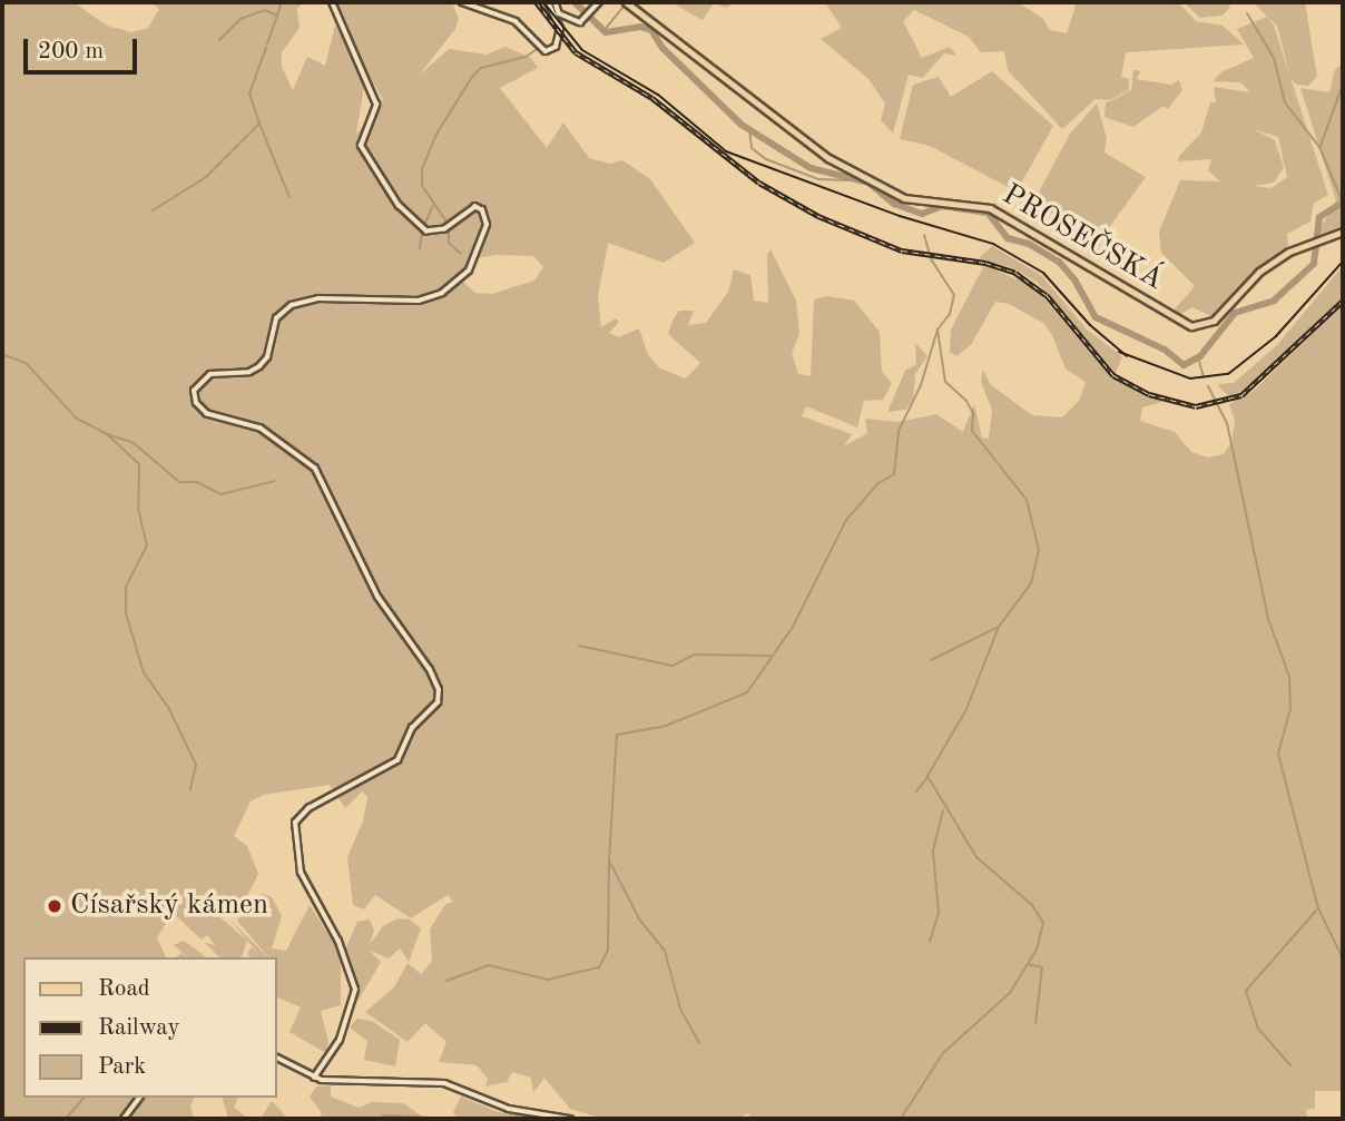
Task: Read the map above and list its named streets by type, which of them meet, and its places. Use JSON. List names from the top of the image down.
{
  "streets": {
    "main road": ["PROSEČSKÁ"]
  },
  "places": ["Císařský kámen"],
  "legend": ["Road", "Railway", "Park"],
  "scale_bar": "200 m"
}
